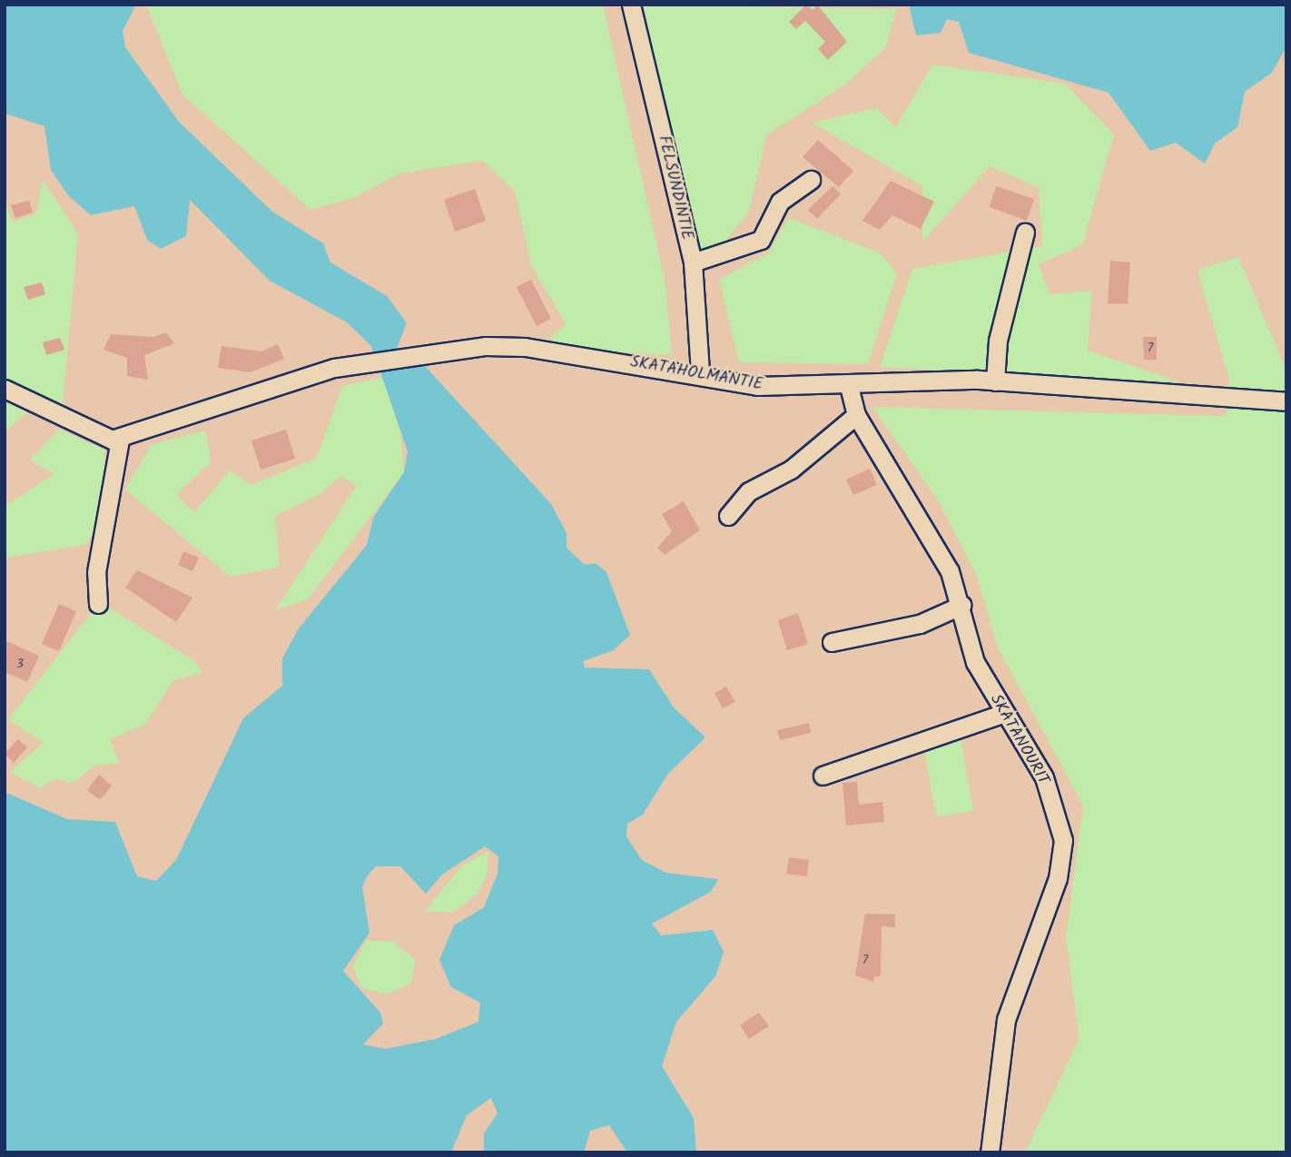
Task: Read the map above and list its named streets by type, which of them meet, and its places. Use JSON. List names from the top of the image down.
{
  "streets": {
    "street": ["FELSUNDINTIE", "SKATAHOLMANTIE", "SKATANOURIT"]
  },
  "crossings": [
    ["FELSUNDINTIE", "SKATAHOLMANTIE"],
    ["SKATAHOLMANTIE", "SKATANOURIT"]
  ],
  "house_numbers": ["7", "3", "7"]
}
